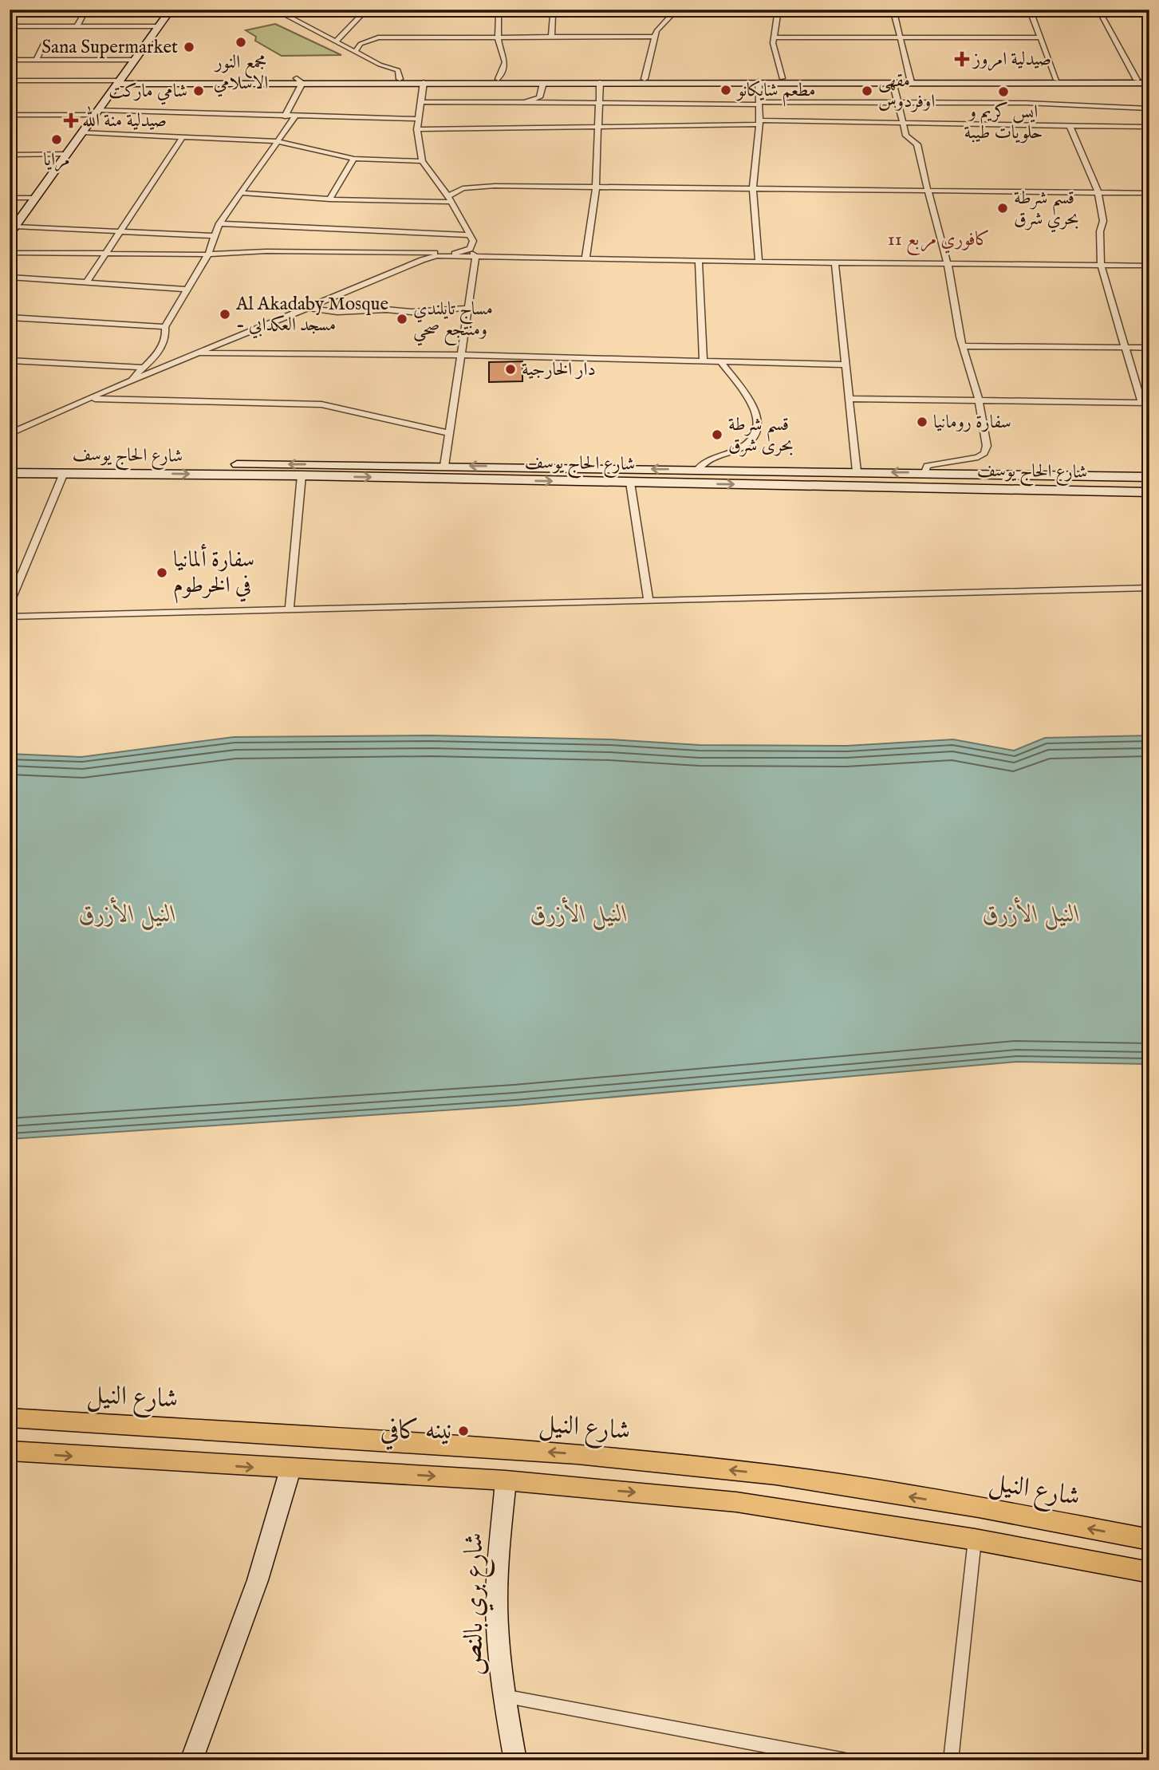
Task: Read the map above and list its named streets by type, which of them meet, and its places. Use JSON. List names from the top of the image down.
{
  "streets": {
    "main road": ["شارع الحاج يوسف", "شارع النيل"],
    "street": ["شارع بري بالنص"]
  },
  "districts": ["كافوري مربع 11"],
  "water": ["النيل الأزرق"],
  "places": {
    "other": [
      "مجمع النور الاسلامي",
      "Sana Supermarket",
      "مطعم شايكانو",
      "شامي ماركت",
      "مقهى اوفردوس",
      "ايس كريم و حلويات طيبة",
      "مرايا",
      "قسم شرطة بحري شرق",
      "Al Akadaby Mosque - مسجد العكدابي",
      "مساج تايلندي ومنتجع صحي",
      "دار الخارجية",
      "سفارة رومانيا",
      "قسم شرطة بحرى شرق",
      "سفارة ألمانيا في الخرطوم",
      "نينه كافي"
    ],
    "health": ["صيدلية امروز", "صيدلية منة الله"]
  }
}
